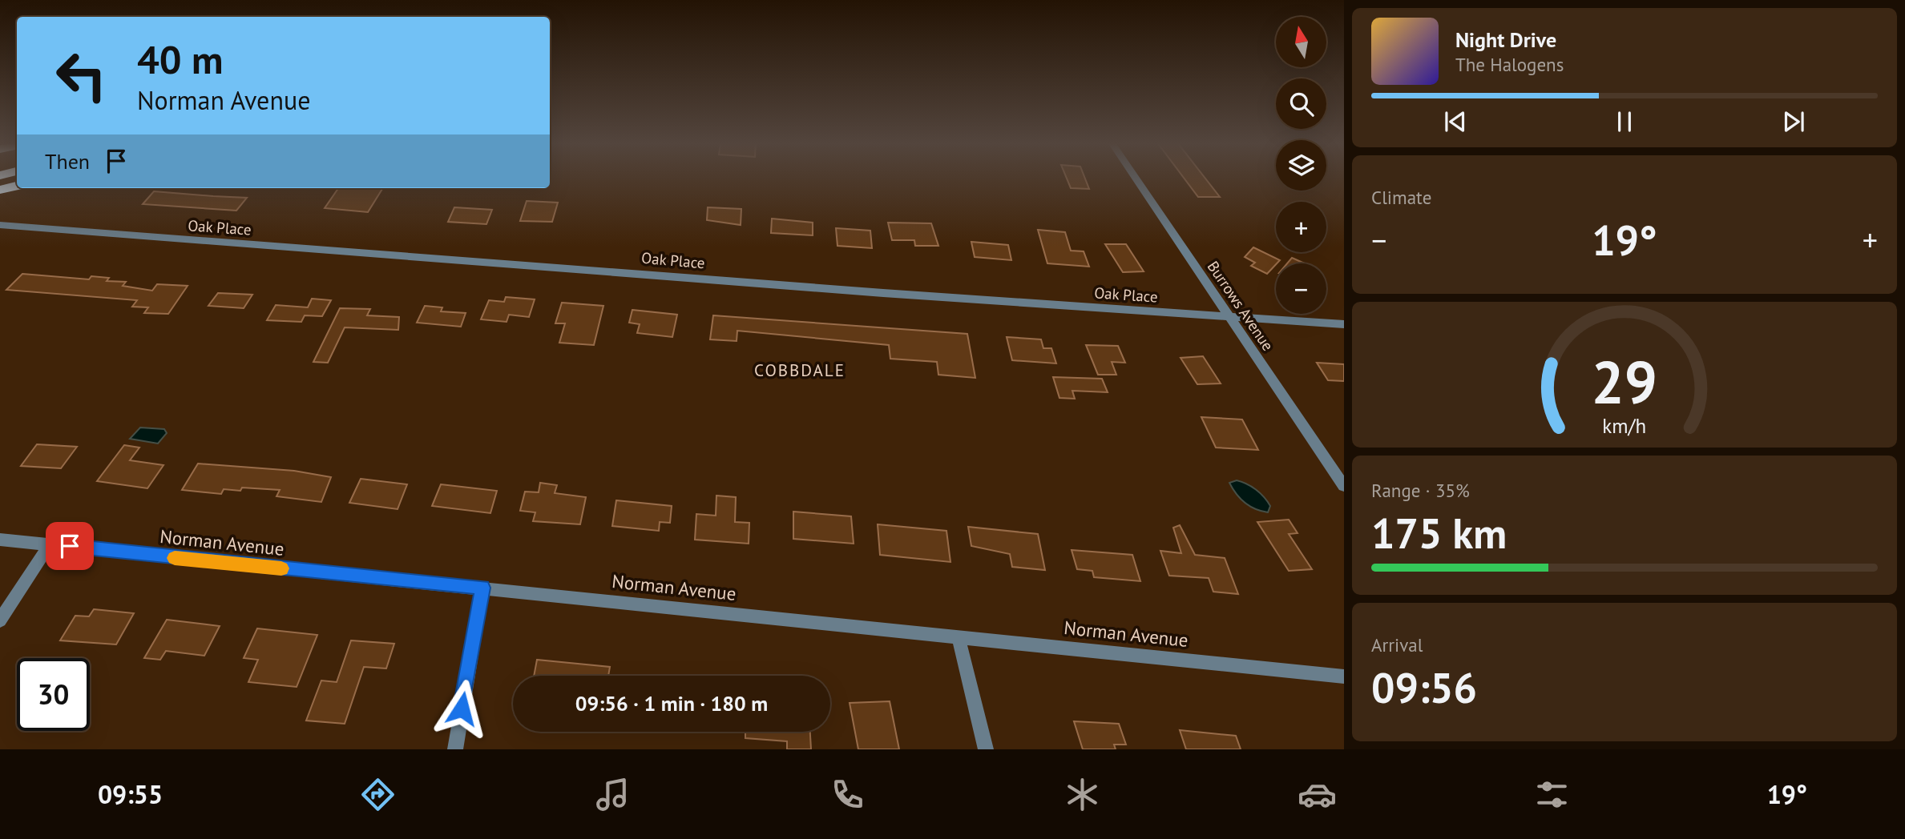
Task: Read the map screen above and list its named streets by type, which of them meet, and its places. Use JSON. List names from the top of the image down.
{
  "streets": {
    "street": ["Oak Place", "Burrows Avenue", "Norman Avenue"]
  },
  "crossings": [
    ["Oak Place", "Burrows Avenue"]
  ],
  "districts": ["COBBDALE"],
  "north": "top",
  "page": {
    "map_buttons": ["+", "−"],
    "turn": ["40 m", "Norman Avenue"],
    "song": ["Night Drive", "The Halogens"],
    "then": "Then",
    "tile": [
      "Climate",
      ["Range · 35%", "175 km"],
      ["Arrival", "09:56"]
    ],
    "heat": ["−", "19°", "+"],
    "limit": "30",
    "trip": "09:56 · 1 min · 180 m",
    "tabs": ["09:55", "19°"],
    "gauge": ["29", "km/h"]
  }
}
